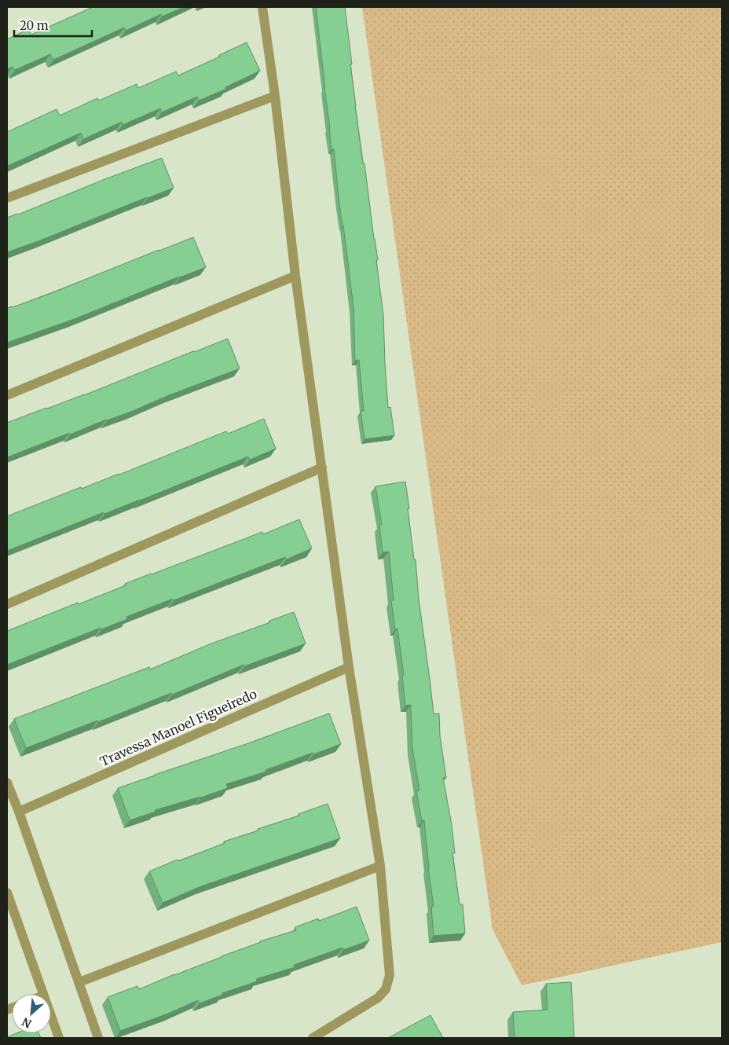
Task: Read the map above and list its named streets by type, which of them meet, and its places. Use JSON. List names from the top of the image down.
{
  "streets": {
    "street": ["Travessa Manoel Figueiredo"]
  },
  "scale_bar": "20 m",
  "north": "bottom left"
}
